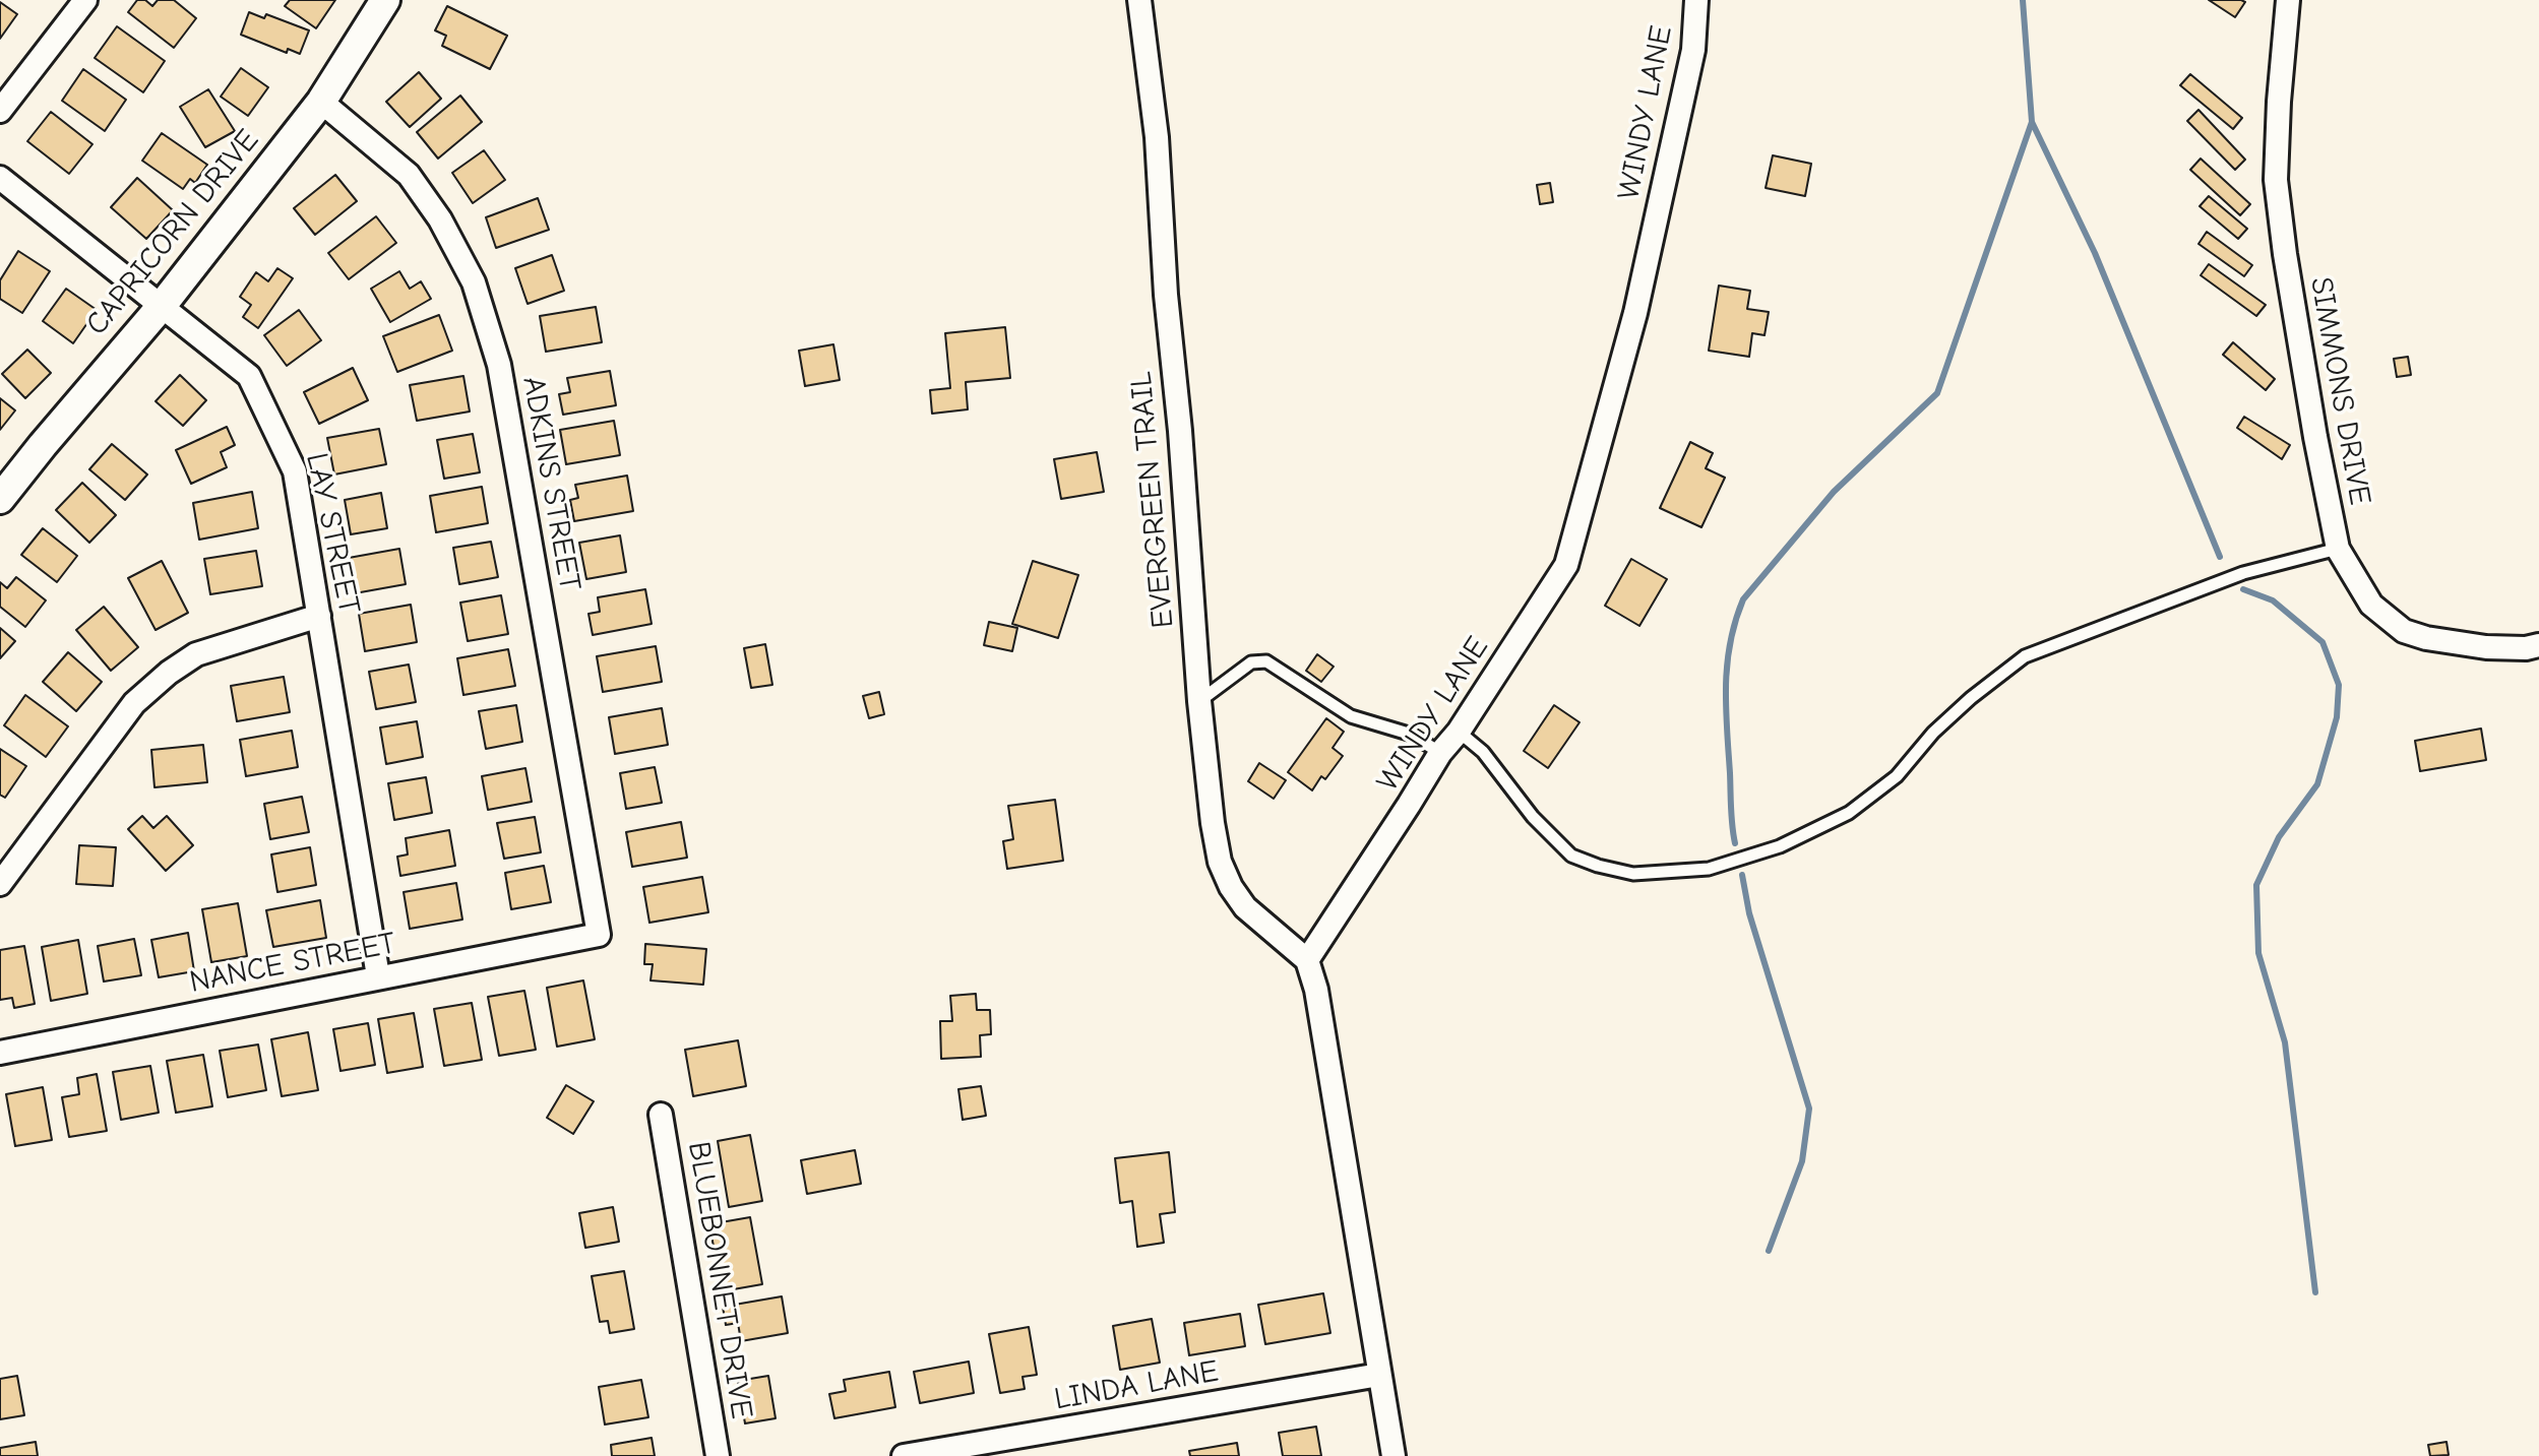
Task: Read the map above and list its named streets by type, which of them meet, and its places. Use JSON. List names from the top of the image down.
{
  "streets": {
    "street": [
      "WINDY LANE",
      "CAPRICORN DRIVE",
      "SIMMONS DRIVE",
      "ADKINS STREET",
      "EVERGREEN TRAIL",
      "LAY STREET",
      "NANCE STREET",
      "BLUEBONNET DRIVE",
      "LINDA LANE"
    ]
  },
  "crossings": [
    ["WINDY LANE", "EVERGREEN TRAIL"],
    ["CAPRICORN DRIVE", "ADKINS STREET"],
    ["CAPRICORN DRIVE", "LAY STREET"],
    ["ADKINS STREET", "NANCE STREET"],
    ["LAY STREET", "NANCE STREET"]
  ]
}
